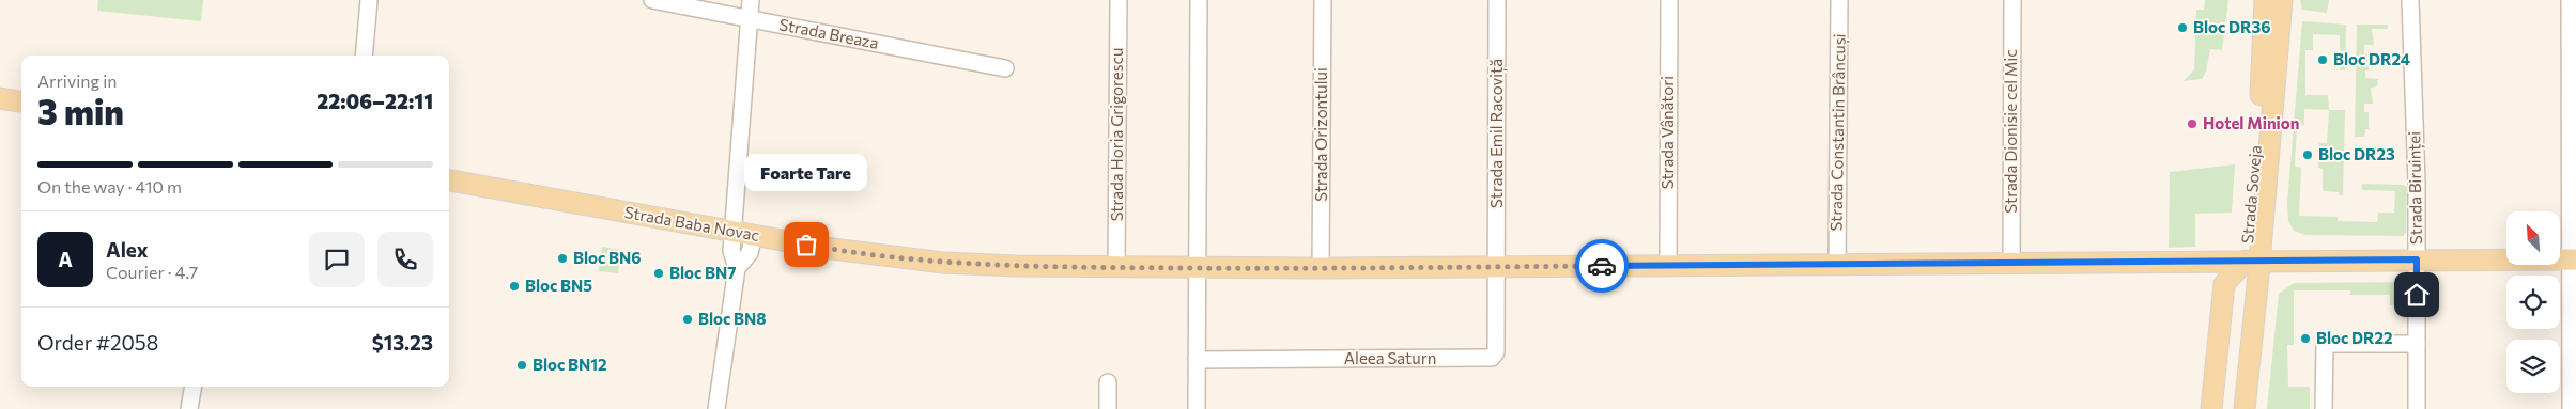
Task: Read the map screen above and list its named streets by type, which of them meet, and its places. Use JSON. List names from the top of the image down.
{
  "streets": {
    "main road": ["Strada Soveja", "Strada Baba Novac"],
    "street": [
      "Strada Breaza",
      "Strada Dionisie cel Mic",
      "Strada Vânători",
      "Strada Constantin Brâncuși",
      "Strada Emil Racoviță",
      "Strada Horia Grigorescu",
      "Strada Orizontului",
      "Strada Biruinței",
      "Aleea Saturn"
    ]
  },
  "crossings": [
    ["Strada Dionisie cel Mic", "Strada Baba Novac"],
    ["Strada Vânători", "Strada Baba Novac"],
    ["Strada Constantin Brâncuși", "Strada Baba Novac"],
    ["Strada Emil Racoviță", "Strada Baba Novac"],
    ["Strada Emil Racoviță", "Aleea Saturn"],
    ["Strada Horia Grigorescu", "Strada Baba Novac"],
    ["Strada Orizontului", "Strada Baba Novac"],
    ["Strada Biruinței", "Strada Baba Novac"],
    ["Strada Soveja", "Strada Baba Novac"],
    ["Strada Baba Novac", "Aleea Saturn"]
  ],
  "places": [
    "Bloc DR36",
    "Bloc DR24",
    "Hotel Minion",
    "Bloc DR23",
    "Foarte Tare",
    "Bloc BN6",
    "Bloc BN7",
    "Bloc BN5",
    "Bloc BN8",
    "Bloc DR22",
    "Bloc BN12"
  ],
  "north": "top left",
  "page": {
    "heading": ["3 min", "Arriving in", "22:06–22:11"],
    "panel": [
      "Alex",
      "Courier · 4.7",
      "Order #2058",
      "$13.23"
    ],
    "bar": "On the way · 410 m",
    "bubble": "Foarte Tare",
    "round": "A"
  }
}
